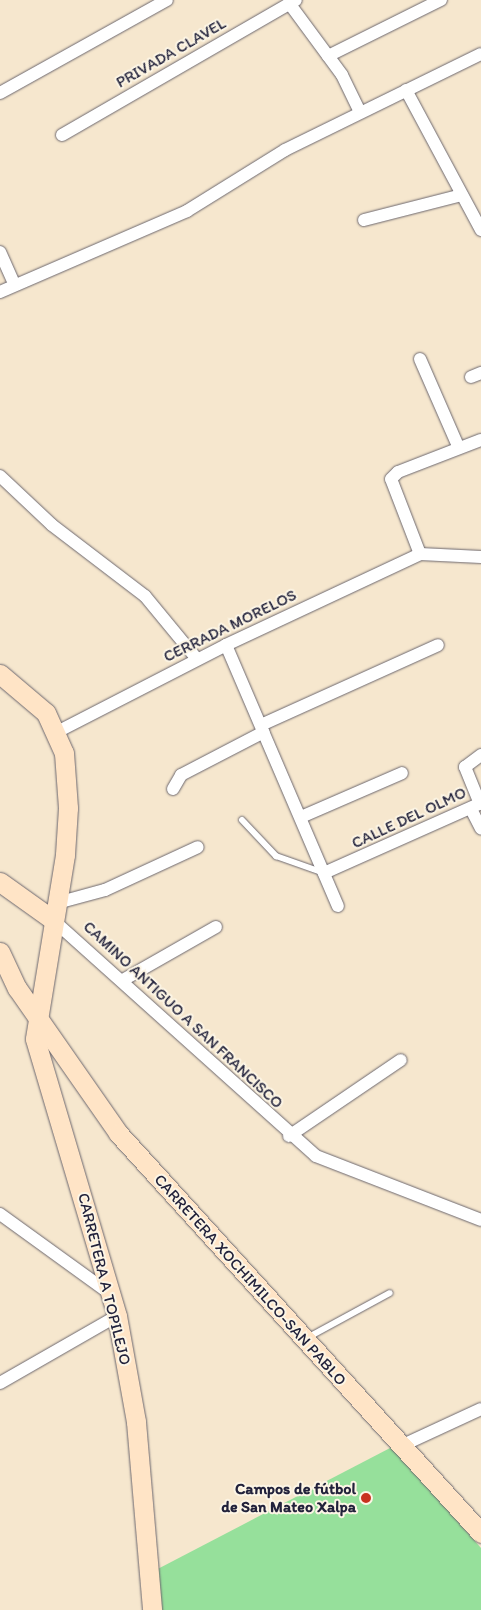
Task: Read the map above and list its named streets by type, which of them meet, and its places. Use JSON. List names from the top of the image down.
{
  "streets": {
    "main road": ["CARRETERA A TOPILEJO", "CARRETERA XOCHIMILCO-SAN PABLO"],
    "street": [
      "PRIVADA CLAVEL",
      "CERRADA MORELOS",
      "CALLE DEL OLMO",
      "CAMINO ANTIGUO A SAN FRANCISCO"
    ]
  },
  "crossings": [
    ["CARRETERA A TOPILEJO", "CARRETERA XOCHIMILCO-SAN PABLO"]
  ],
  "places": ["Campos de fútbol de San Mateo Xalpa"]
}
